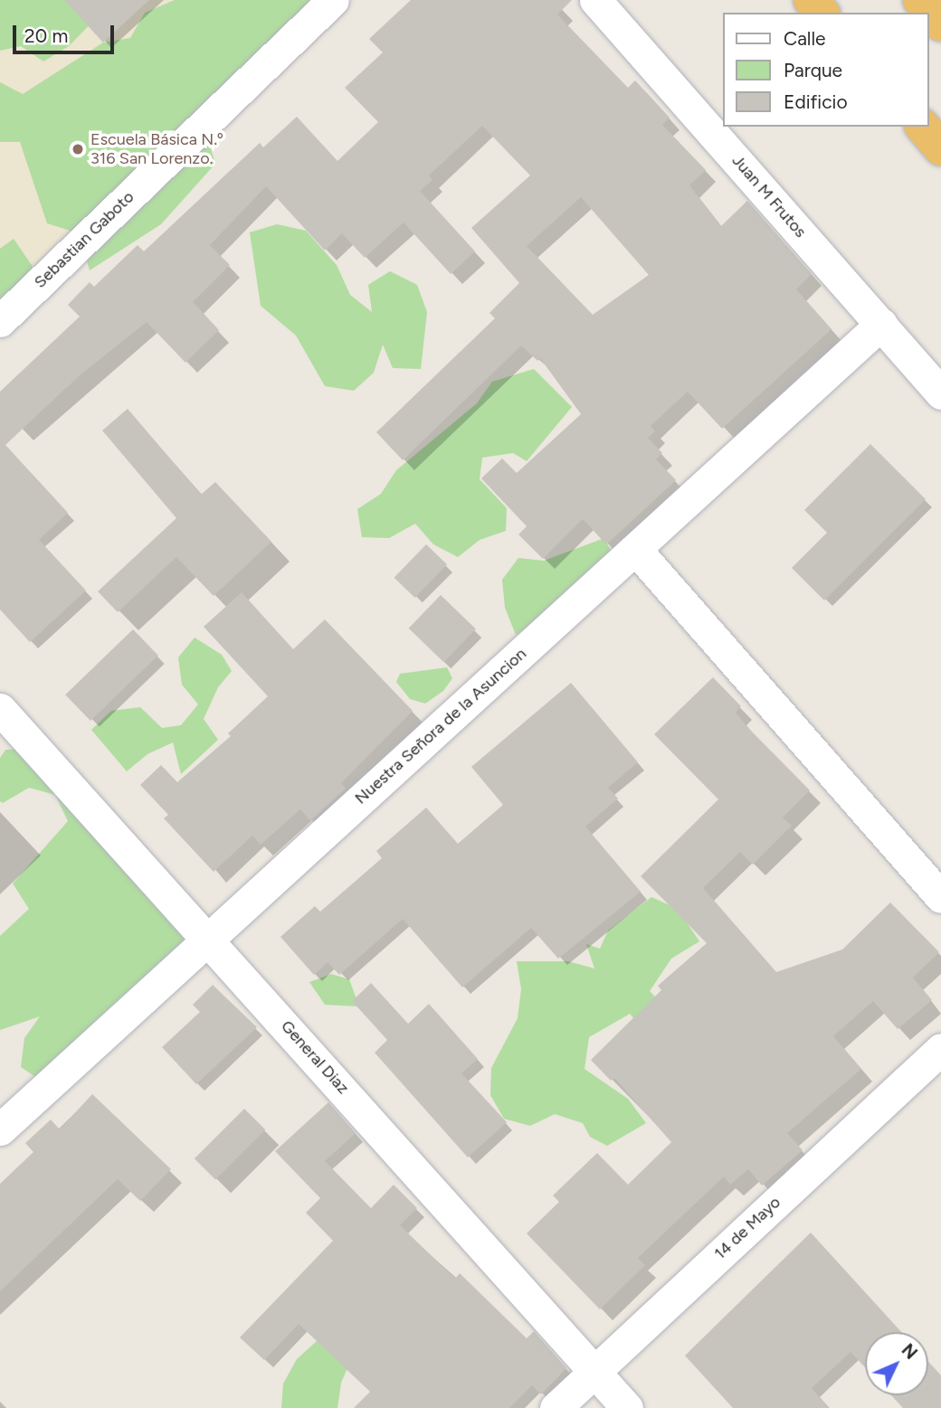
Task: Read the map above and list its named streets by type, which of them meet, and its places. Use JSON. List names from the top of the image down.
{
  "streets": {
    "street": [
      "Juan M Frutos",
      "Sebastian Gaboto",
      "Nuestra Señora de la Asuncion",
      "General Diaz",
      "14 de Mayo"
    ]
  },
  "crossings": [
    ["Juan M Frutos", "Nuestra Señora de la Asuncion"],
    ["Nuestra Señora de la Asuncion", "General Diaz"],
    ["General Diaz", "14 de Mayo"]
  ],
  "places": ["Escuela Básica N.º 316 San Lorenzo."],
  "legend": ["Calle", "Parque", "Edificio"],
  "scale_bar": "20 m",
  "north": "top right"
}
